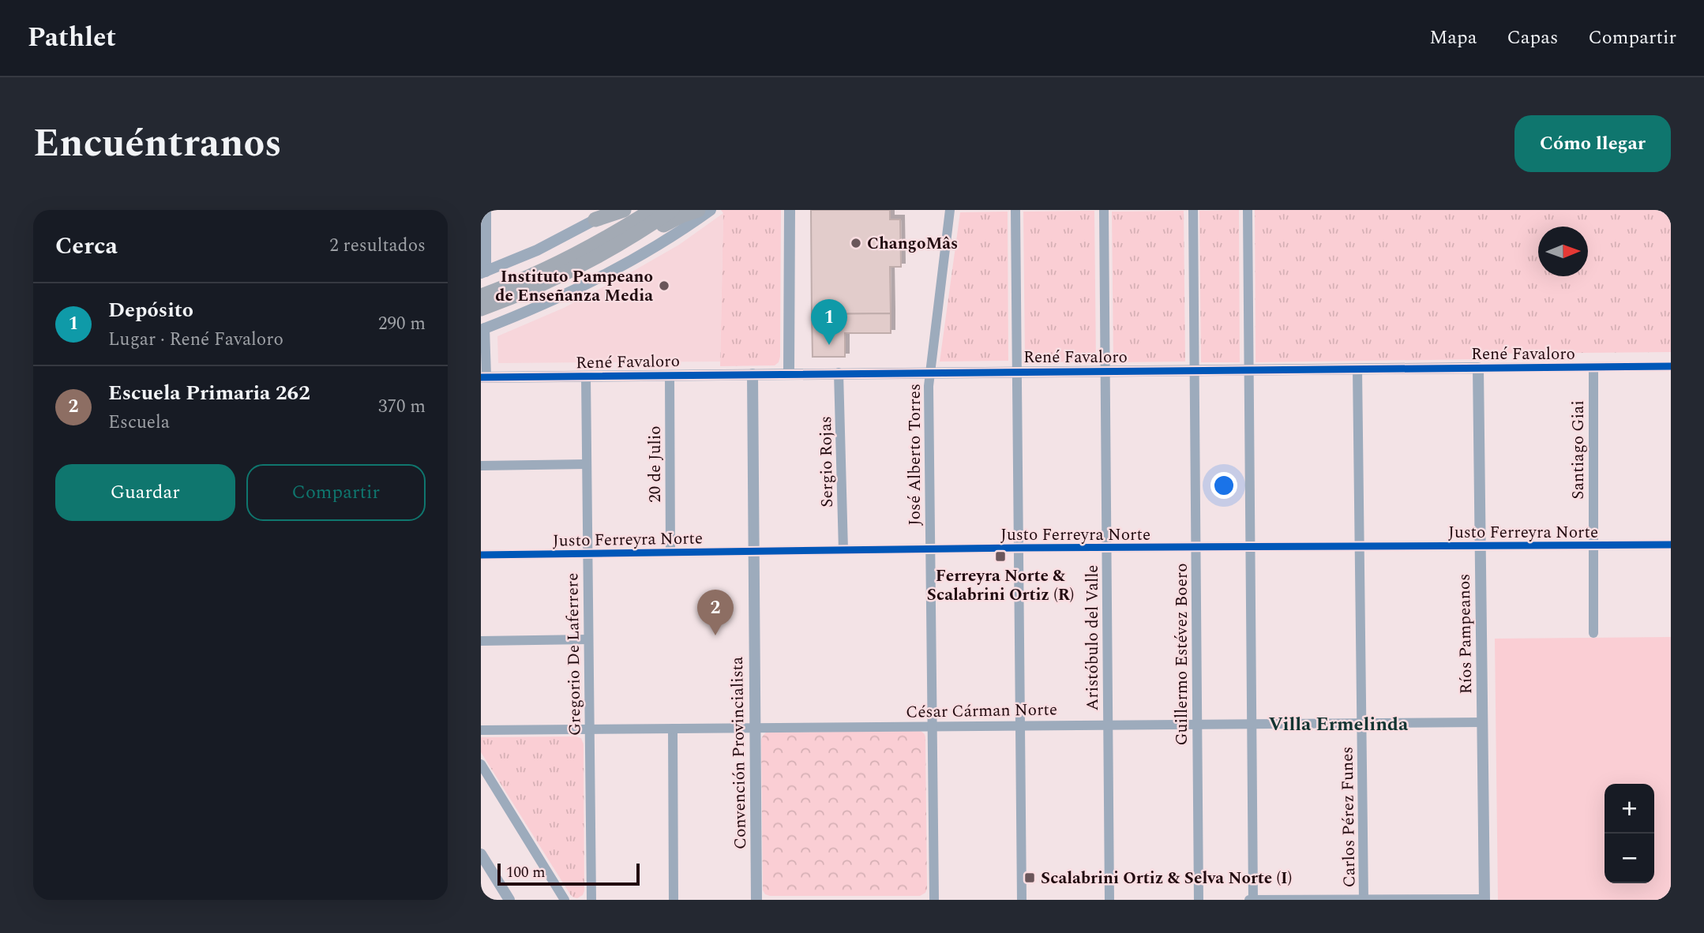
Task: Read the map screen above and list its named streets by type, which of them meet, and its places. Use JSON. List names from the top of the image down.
{
  "streets": {
    "street": [
      "René Favaloro",
      "Santiago Giai",
      "José Alberto Torres",
      "Sergio Rojas",
      "20 de Julio",
      "Justo Ferreyra Norte",
      "Ríos Pampeanos",
      "Aristóbulo del Valle",
      "Gregorio De Laferrere",
      "Guillermo Estévez Boero",
      "César Cárman Norte",
      "Convención Provincialista",
      "Carlos Pérez Funes"
    ]
  },
  "crossings": [
    ["René Favaloro", "Santiago Giai"],
    ["René Favaloro", "José Alberto Torres"],
    ["René Favaloro", "Sergio Rojas"],
    ["René Favaloro", "20 de Julio"],
    ["René Favaloro", "Ríos Pampeanos"],
    ["René Favaloro", "Aristóbulo del Valle"],
    ["René Favaloro", "Gregorio De Laferrere"],
    ["René Favaloro", "Guillermo Estévez Boero"],
    ["René Favaloro", "Convención Provincialista"],
    ["René Favaloro", "Carlos Pérez Funes"],
    ["Santiago Giai", "Justo Ferreyra Norte"],
    ["José Alberto Torres", "Justo Ferreyra Norte"],
    ["José Alberto Torres", "César Cárman Norte"],
    ["Sergio Rojas", "Justo Ferreyra Norte"],
    ["20 de Julio", "Justo Ferreyra Norte"],
    ["Justo Ferreyra Norte", "Ríos Pampeanos"],
    ["Justo Ferreyra Norte", "Aristóbulo del Valle"],
    ["Justo Ferreyra Norte", "Gregorio De Laferrere"],
    ["Justo Ferreyra Norte", "Guillermo Estévez Boero"],
    ["Justo Ferreyra Norte", "Convención Provincialista"],
    ["Justo Ferreyra Norte", "Carlos Pérez Funes"],
    ["Ríos Pampeanos", "César Cárman Norte"],
    ["Aristóbulo del Valle", "César Cárman Norte"],
    ["Gregorio De Laferrere", "César Cárman Norte"],
    ["Guillermo Estévez Boero", "César Cárman Norte"],
    ["César Cárman Norte", "Convención Provincialista"],
    ["César Cárman Norte", "Carlos Pérez Funes"]
  ],
  "districts": ["Villa Ermelinda"],
  "places": {
    "other": ["ChangoMâs", "Instituto Pampeano de Enseñanza Media"],
    "transit": ["Ferreyra Norte & Scalabrini Ortiz (R)", "Scalabrini Ortiz & Selva Norte (I)"]
  },
  "scale_bar": "100 m",
  "north": "right",
  "page": {
    "header": "Pathlet",
    "nav": ["Mapa", "Capas", "Compartir"],
    "title": "Encuéntranos",
    "buttons": [
      "Cómo llegar",
      ["Guardar", "Compartir"]
    ],
    "heading": ["Cerca", "2 resultados"],
    "list": [
      {
        "mark": "1",
        "name": "Depósito",
        "note": "Lugar · René Favaloro",
        "value": "290 m"
      },
      {
        "mark": "2",
        "name": "Escuela Primaria 262",
        "note": "Escuela",
        "value": "370 m"
      }
    ],
    "pins": ["1", "2"],
    "map_buttons": ["+", "−"],
    "scale": "100 m"
  }
}
